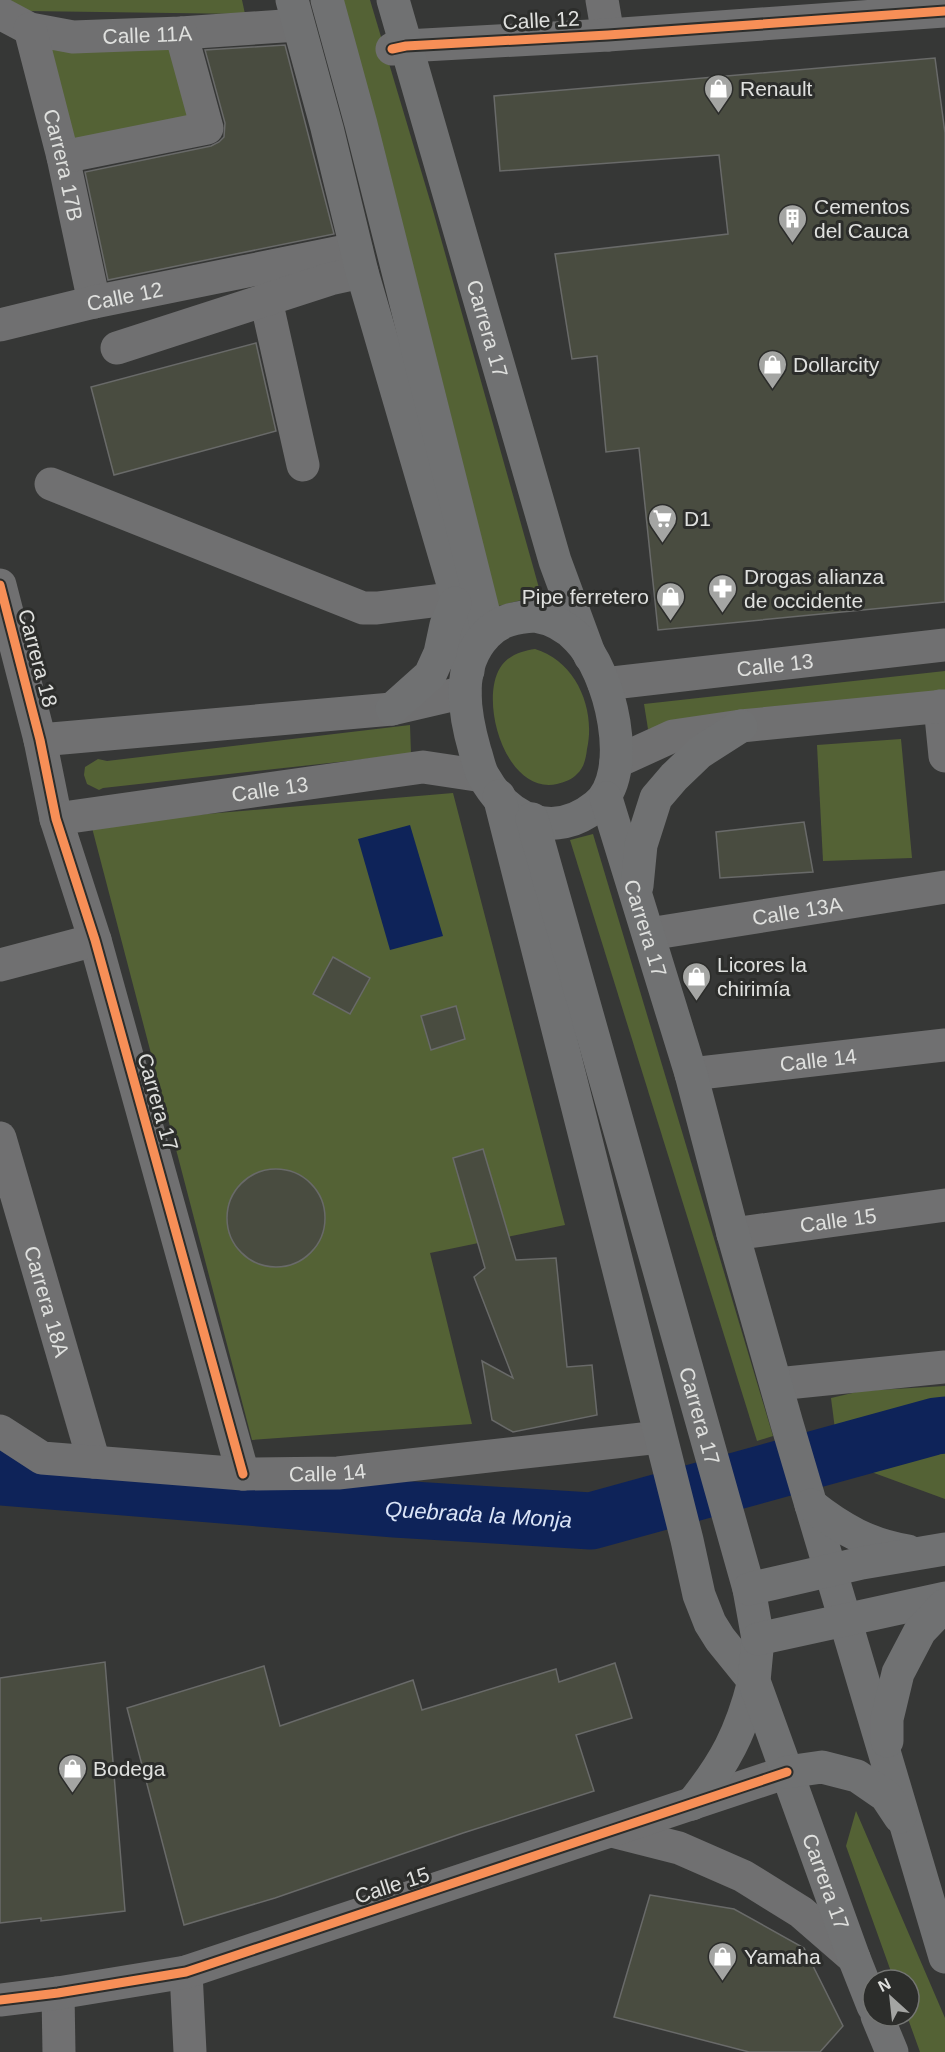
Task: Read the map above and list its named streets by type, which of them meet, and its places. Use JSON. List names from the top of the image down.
{
  "streets": {
    "main road": ["Carrera 17"],
    "street": [
      "Calle 12",
      "Calle 11A",
      "Carrera 17B",
      "Carrera 18",
      "Calle 13",
      "Calle 13A",
      "Calle 14",
      "Calle 15",
      "Carrera 18A"
    ]
  },
  "crossings": [
    ["Calle 12", "Carrera 17B"],
    ["Calle 12", "Carrera 17"],
    ["Calle 11A", "Carrera 17B"],
    ["Carrera 17", "Carrera 18"],
    ["Carrera 17", "Calle 13"],
    ["Carrera 17", "Calle 13A"],
    ["Carrera 17", "Calle 14"],
    ["Carrera 17", "Calle 15"],
    ["Calle 14", "Carrera 18A"]
  ],
  "water": ["Quebrada la Monja"],
  "places": {
    "shop": [
      "Renault",
      "Dollarcity",
      "Pipe ferretero",
      "Licores la chirimía",
      "Bodega",
      "Yamaha"
    ],
    "building": ["Cementos del Cauca"],
    "supermarket": ["D1"],
    "pharmacy": ["Drogas alianza de occidente"]
  },
  "north": "top left"
}
